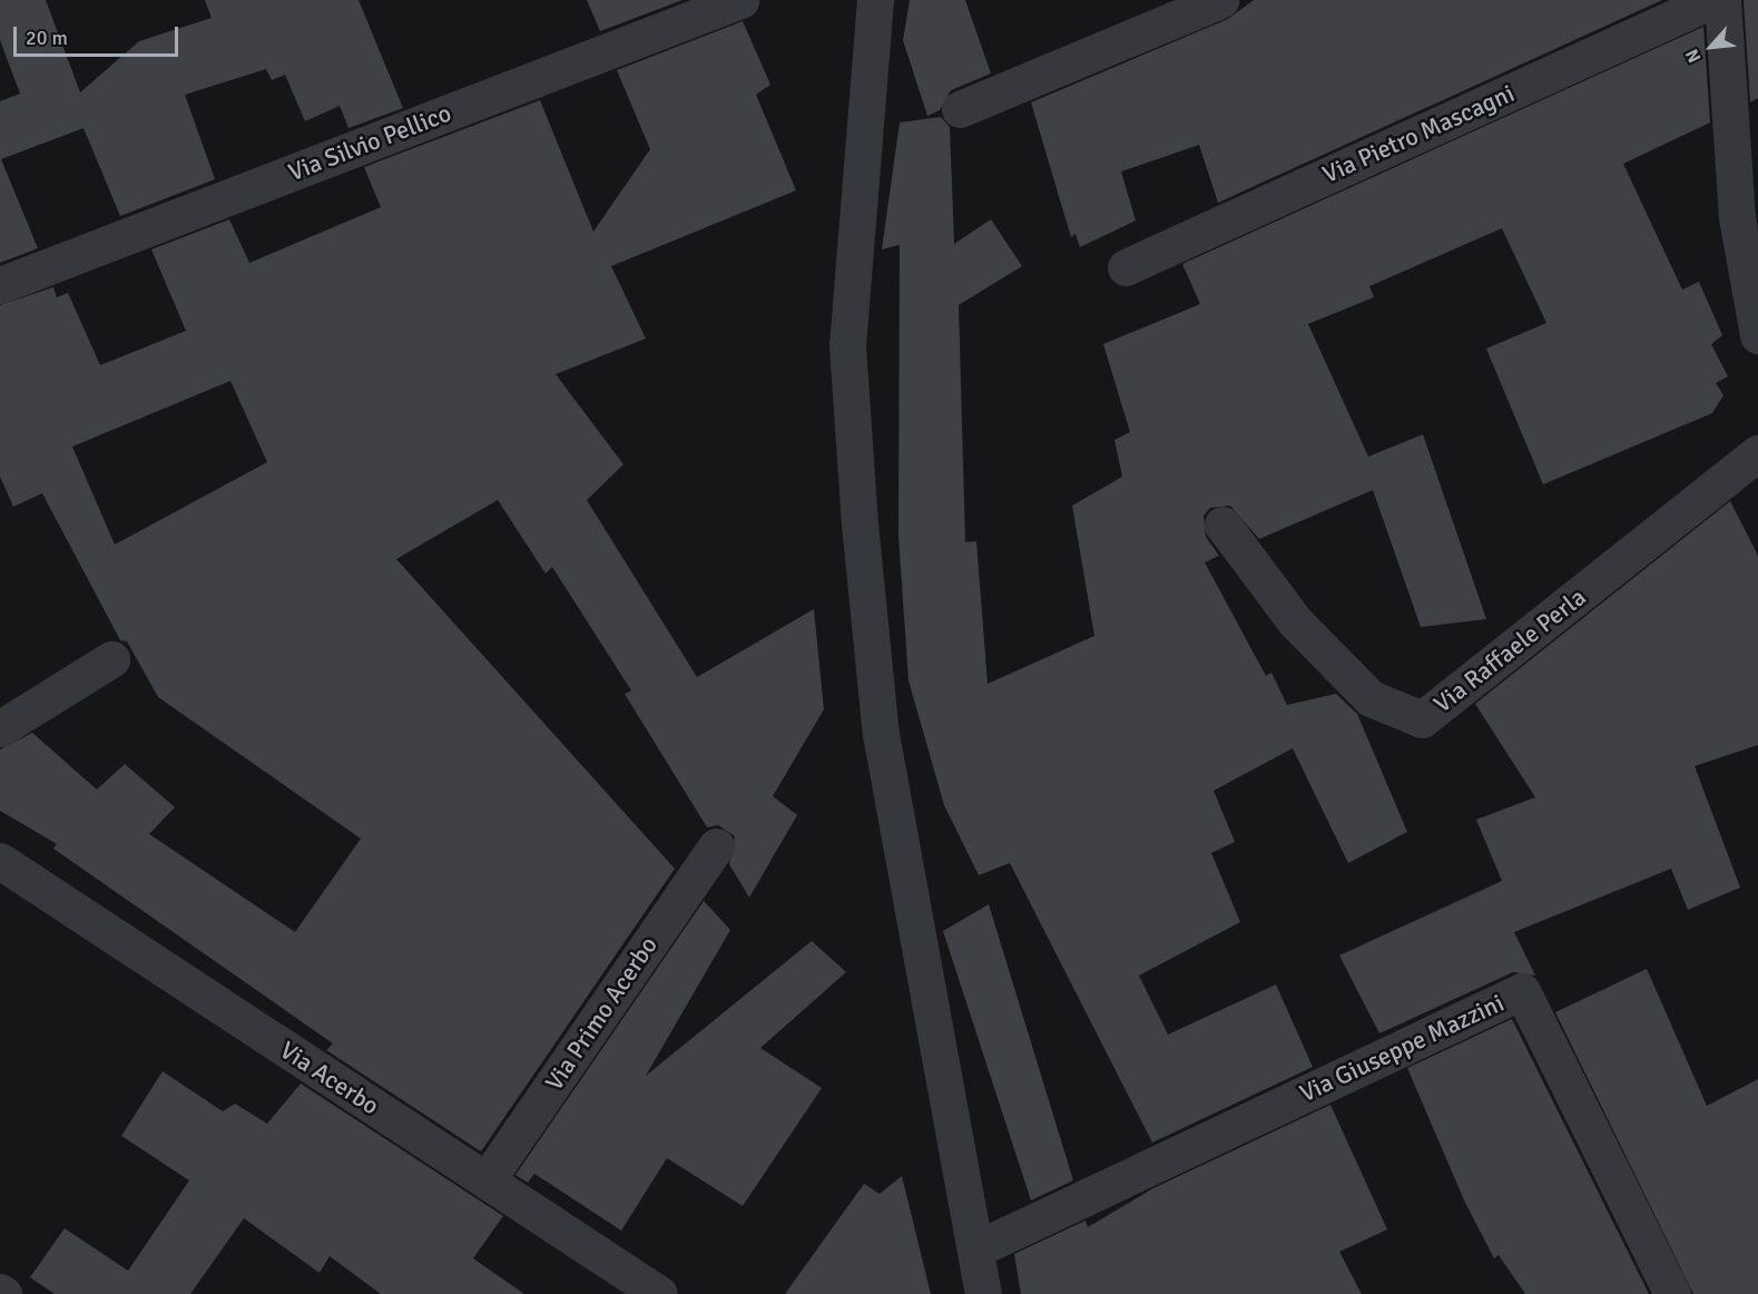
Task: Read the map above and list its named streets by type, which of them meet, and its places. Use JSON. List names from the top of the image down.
{
  "streets": {
    "street": [
      "Via Pietro Mascagni",
      "Via Silvio Pellico",
      "Via Raffaele Perla",
      "Via Primo Acerbo",
      "Via Giuseppe Mazzini",
      "Via Acerbo"
    ]
  },
  "crossings": [
    ["Via Primo Acerbo", "Via Acerbo"]
  ],
  "scale_bar": "20 m",
  "north": "bottom left"
}
